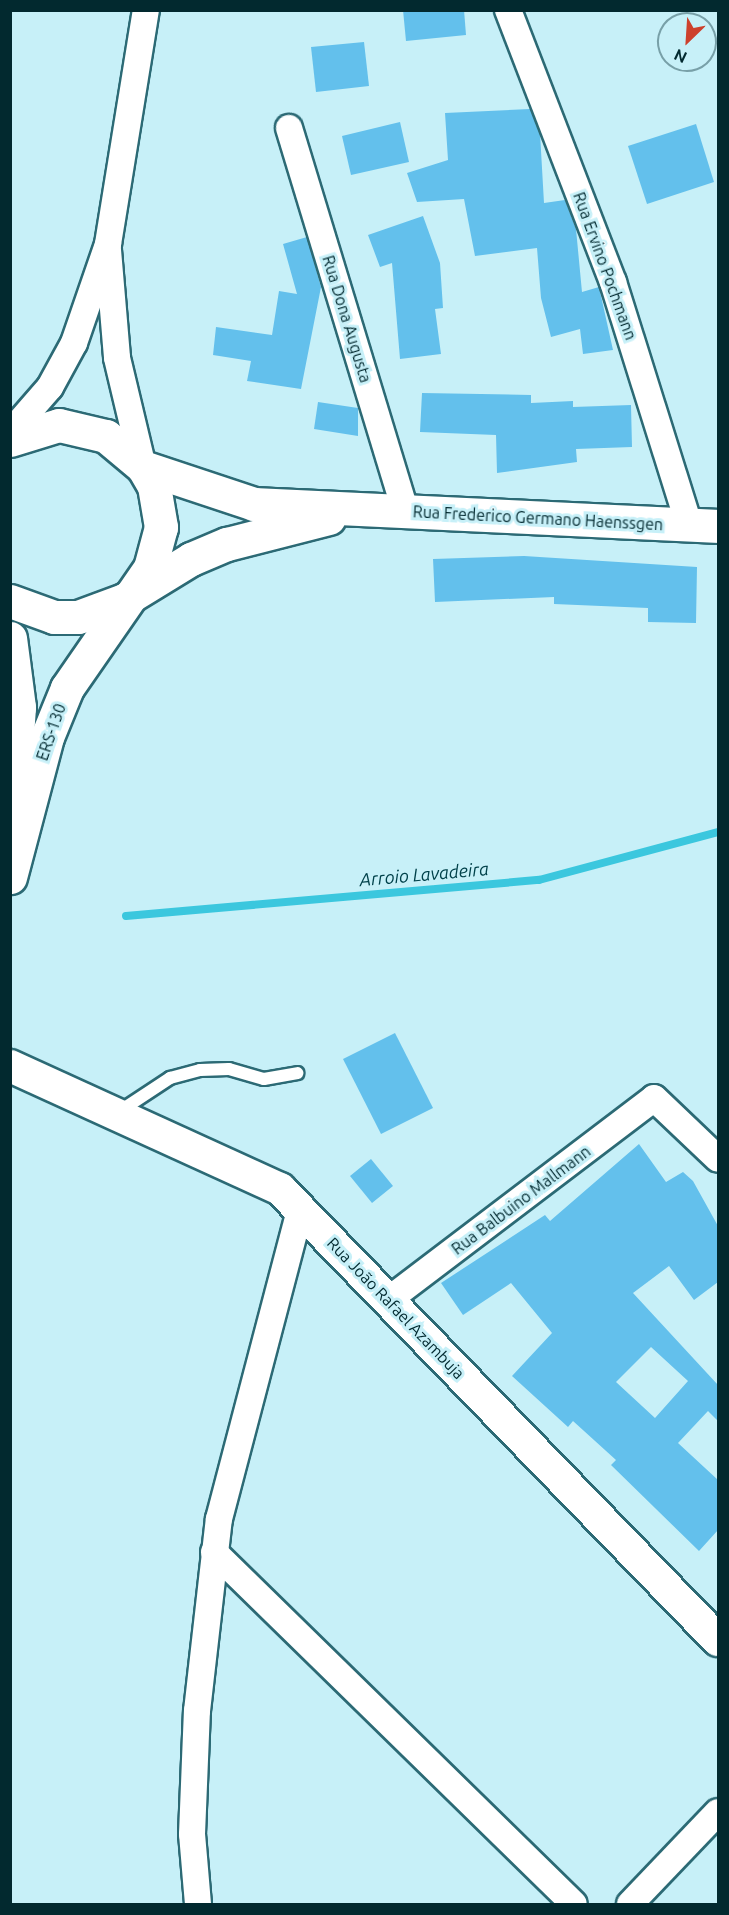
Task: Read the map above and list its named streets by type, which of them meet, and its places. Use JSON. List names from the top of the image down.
{
  "streets": {
    "main road": ["Rua Frederico Germano Haenssgen", "ERS-130"],
    "street": [
      "Rua Ervino Pochmann",
      "Rua Dona Augusta",
      "Rua Balbuino Mallmann",
      "Rua João Rafael Azambuja"
    ]
  },
  "crossings": [
    ["Rua Ervino Pochmann", "Rua Frederico Germano Haenssgen"],
    ["Rua Dona Augusta", "Rua Frederico Germano Haenssgen"],
    ["Rua Balbuino Mallmann", "Rua João Rafael Azambuja"]
  ],
  "water": ["Arroio Lavadeira"],
  "north": "bottom left"
}
